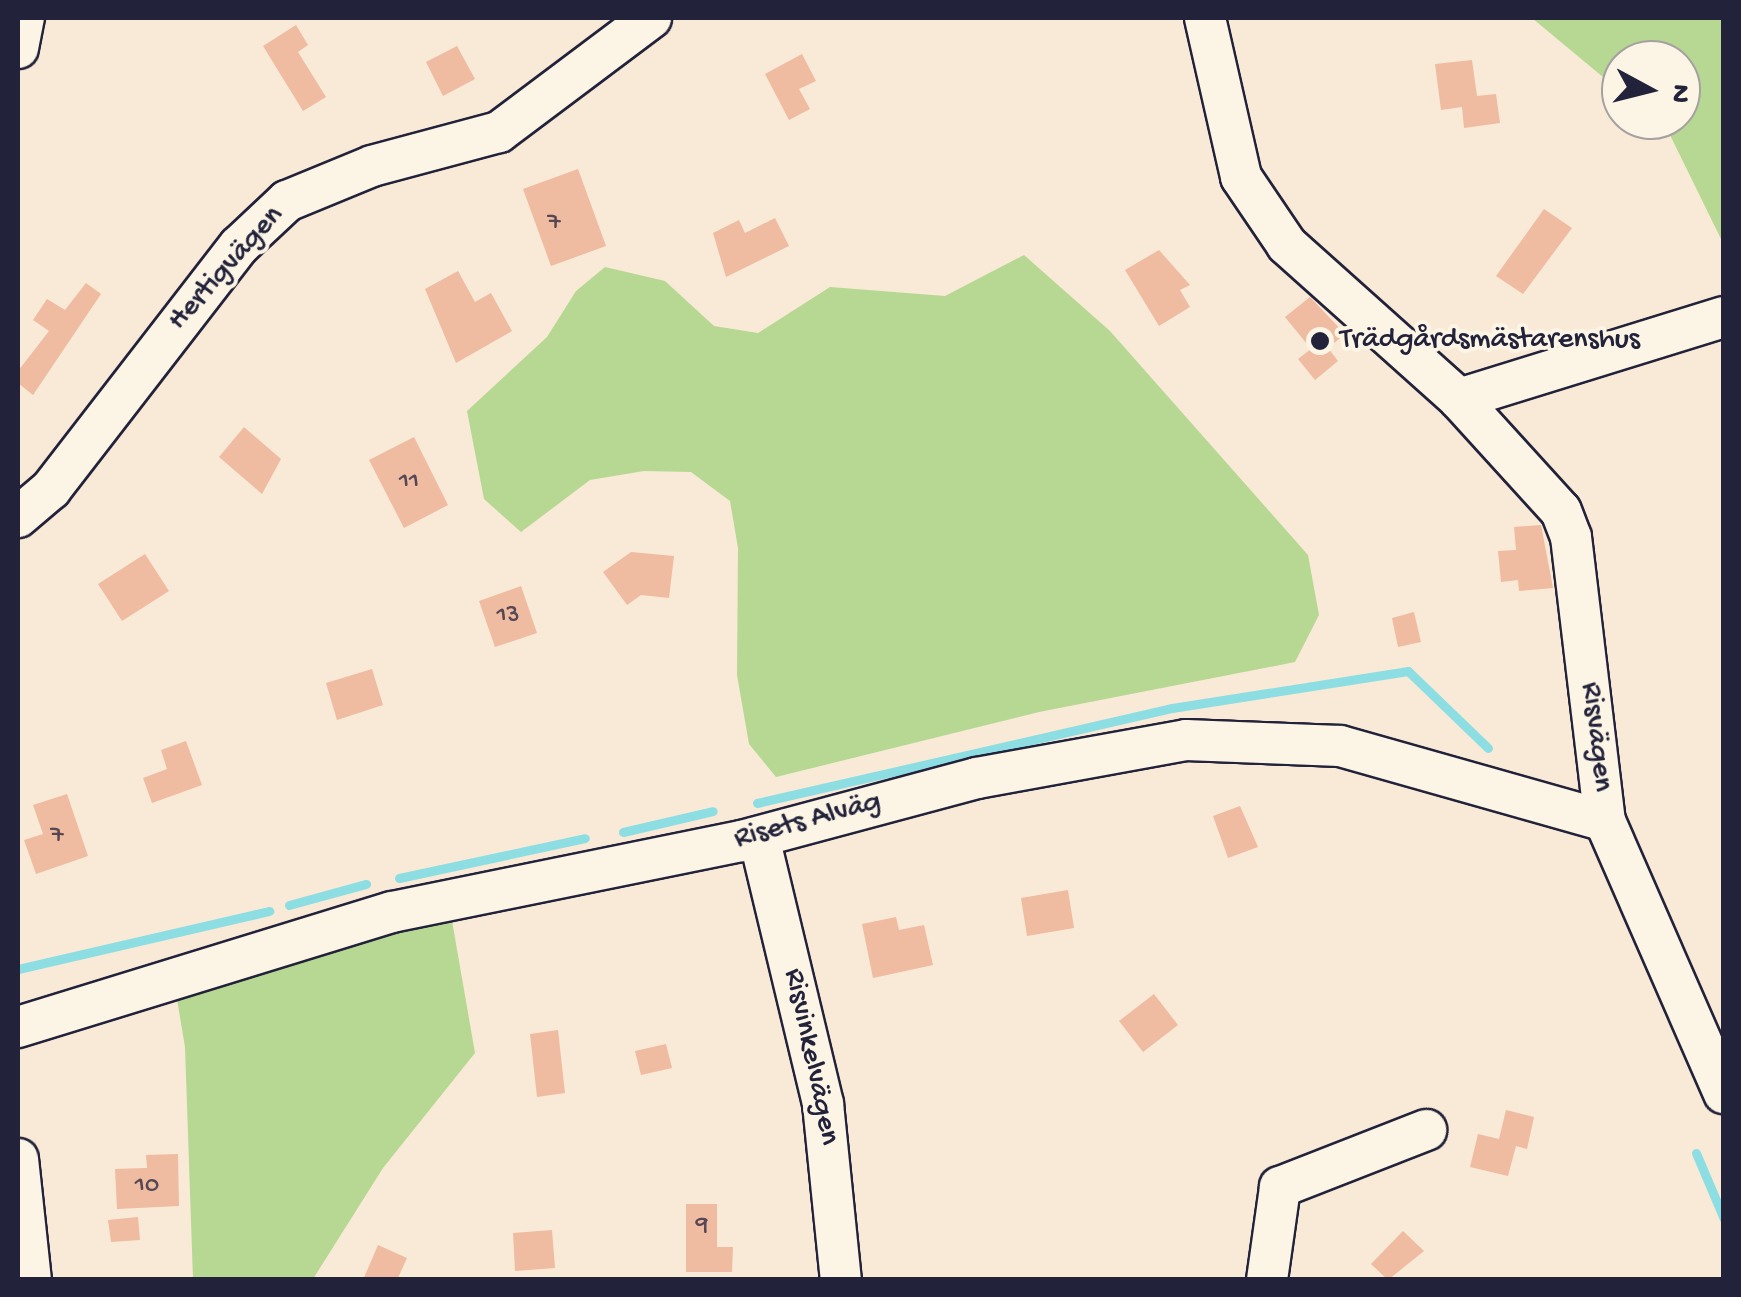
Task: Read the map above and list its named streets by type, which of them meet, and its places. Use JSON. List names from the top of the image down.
{
  "streets": {
    "street": [
      "Hertigvägen",
      "Risvägen",
      "Risets Alväg",
      "Risvinkelvägen"
    ]
  },
  "crossings": [
    ["Risvägen", "Risets Alväg"],
    ["Risets Alväg", "Risvinkelvägen"]
  ],
  "places": ["Trädgårdsmästarenshus"],
  "house_numbers": [
    "7",
    "11",
    "13",
    "7",
    "10",
    "9"
  ],
  "north": "right"
}
